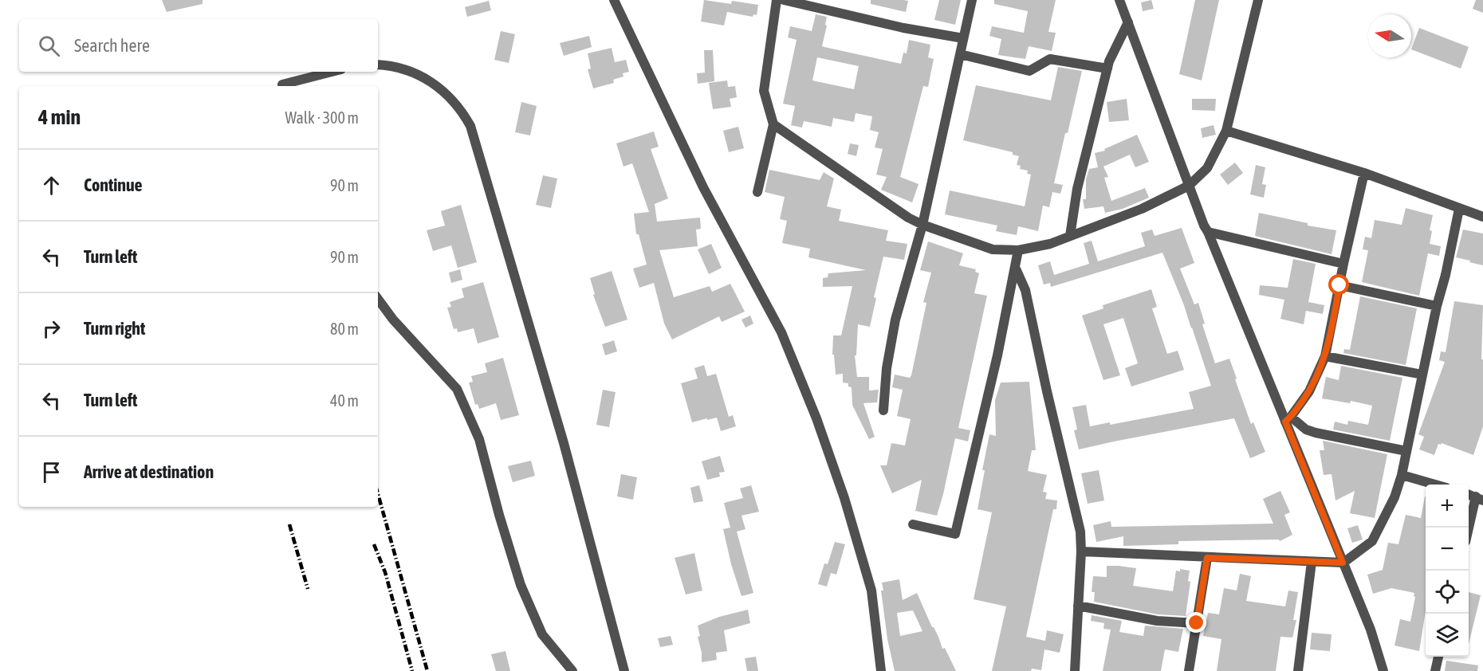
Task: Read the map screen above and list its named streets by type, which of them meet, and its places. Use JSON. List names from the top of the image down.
{
  "north": "left",
  "page": {
    "search": "Search here",
    "heading": ["4 min", "Walk · 300 m"],
    "list": [
      ["Continue", "90 m"],
      ["Turn left", "90 m"],
      ["Turn right", "80 m"],
      ["Turn left", "40 m"],
      "Arrive at destination"
    ],
    "map_buttons": ["+", "−"]
  }
}
